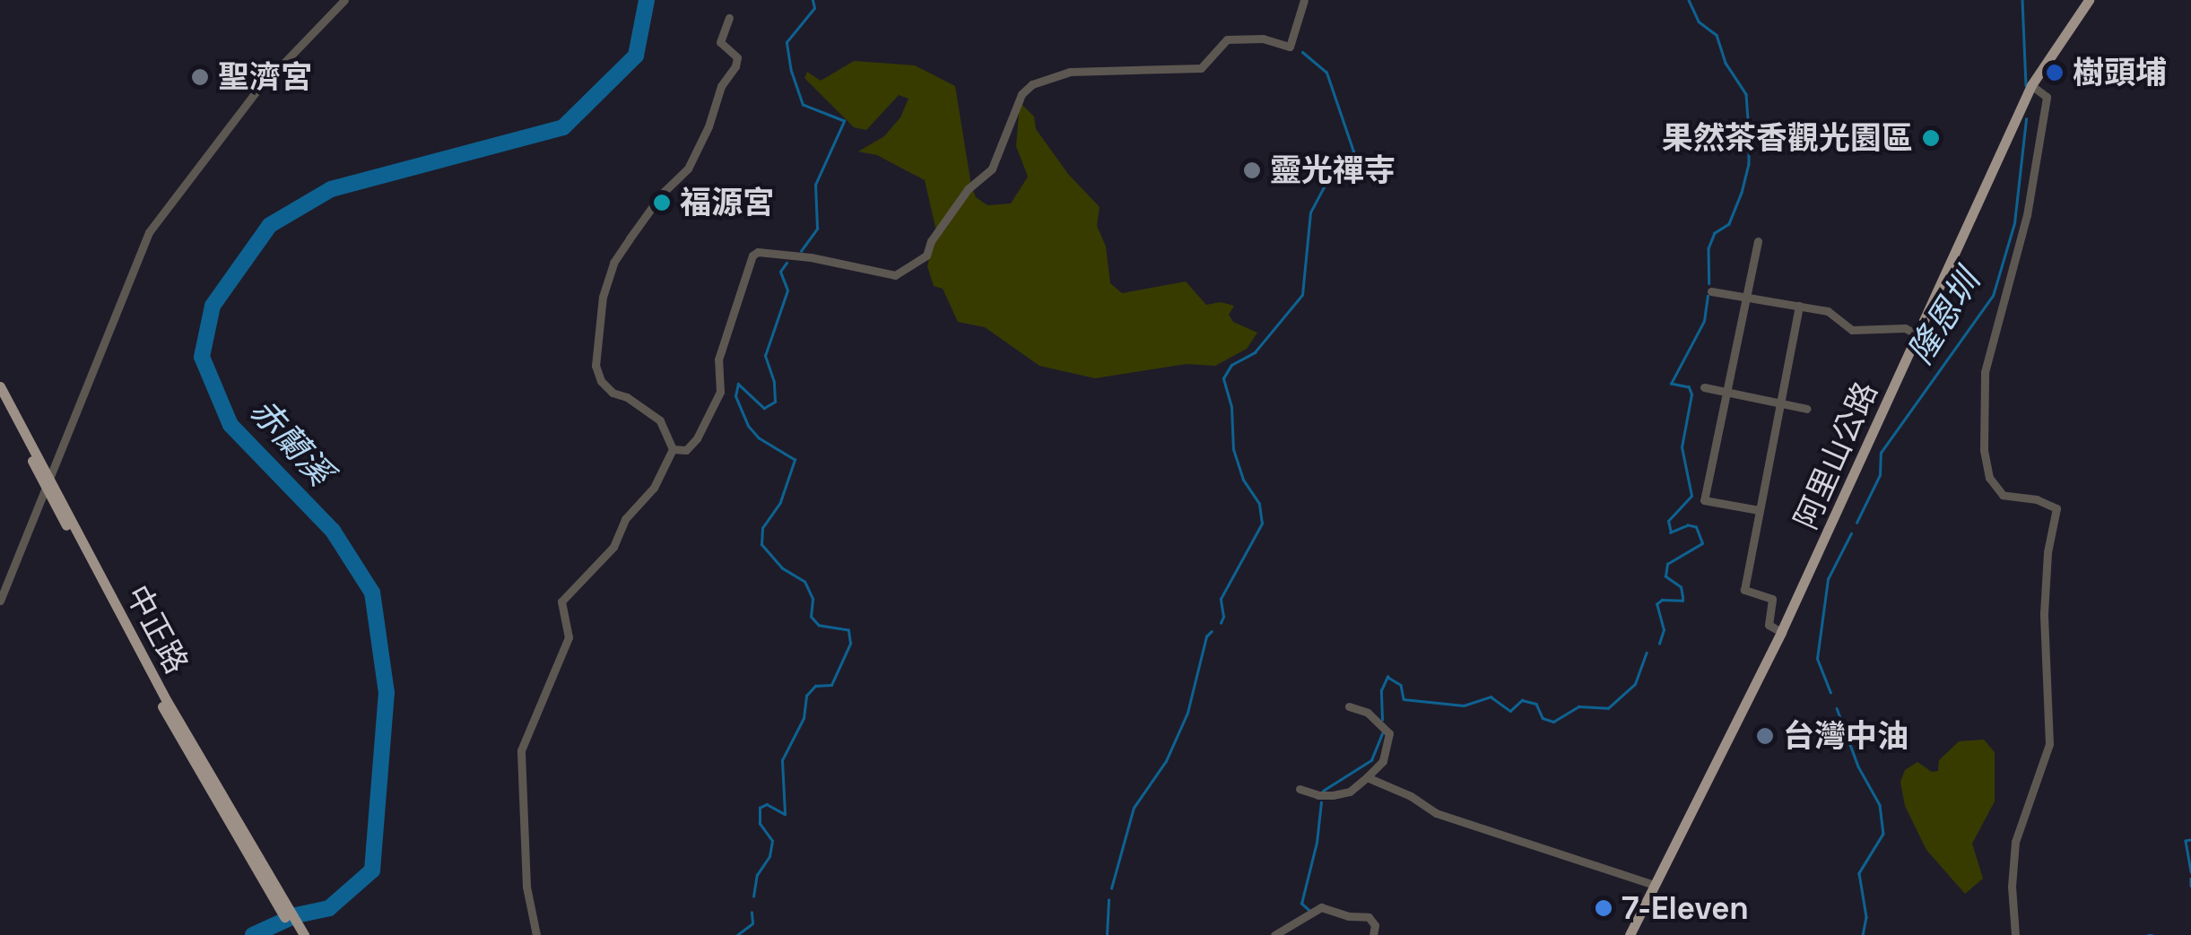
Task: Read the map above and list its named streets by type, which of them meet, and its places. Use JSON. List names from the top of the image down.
{
  "streets": {
    "main road": ["阿里山公路", "中正路"]
  },
  "water": ["隆恩圳", "赤蘭溪"],
  "places": [
    "樹頭埔",
    "聖濟宮",
    "果然茶香觀光園區",
    "靈光禪寺",
    "福源宮",
    "台灣中油",
    "7-Eleven"
  ]
}
